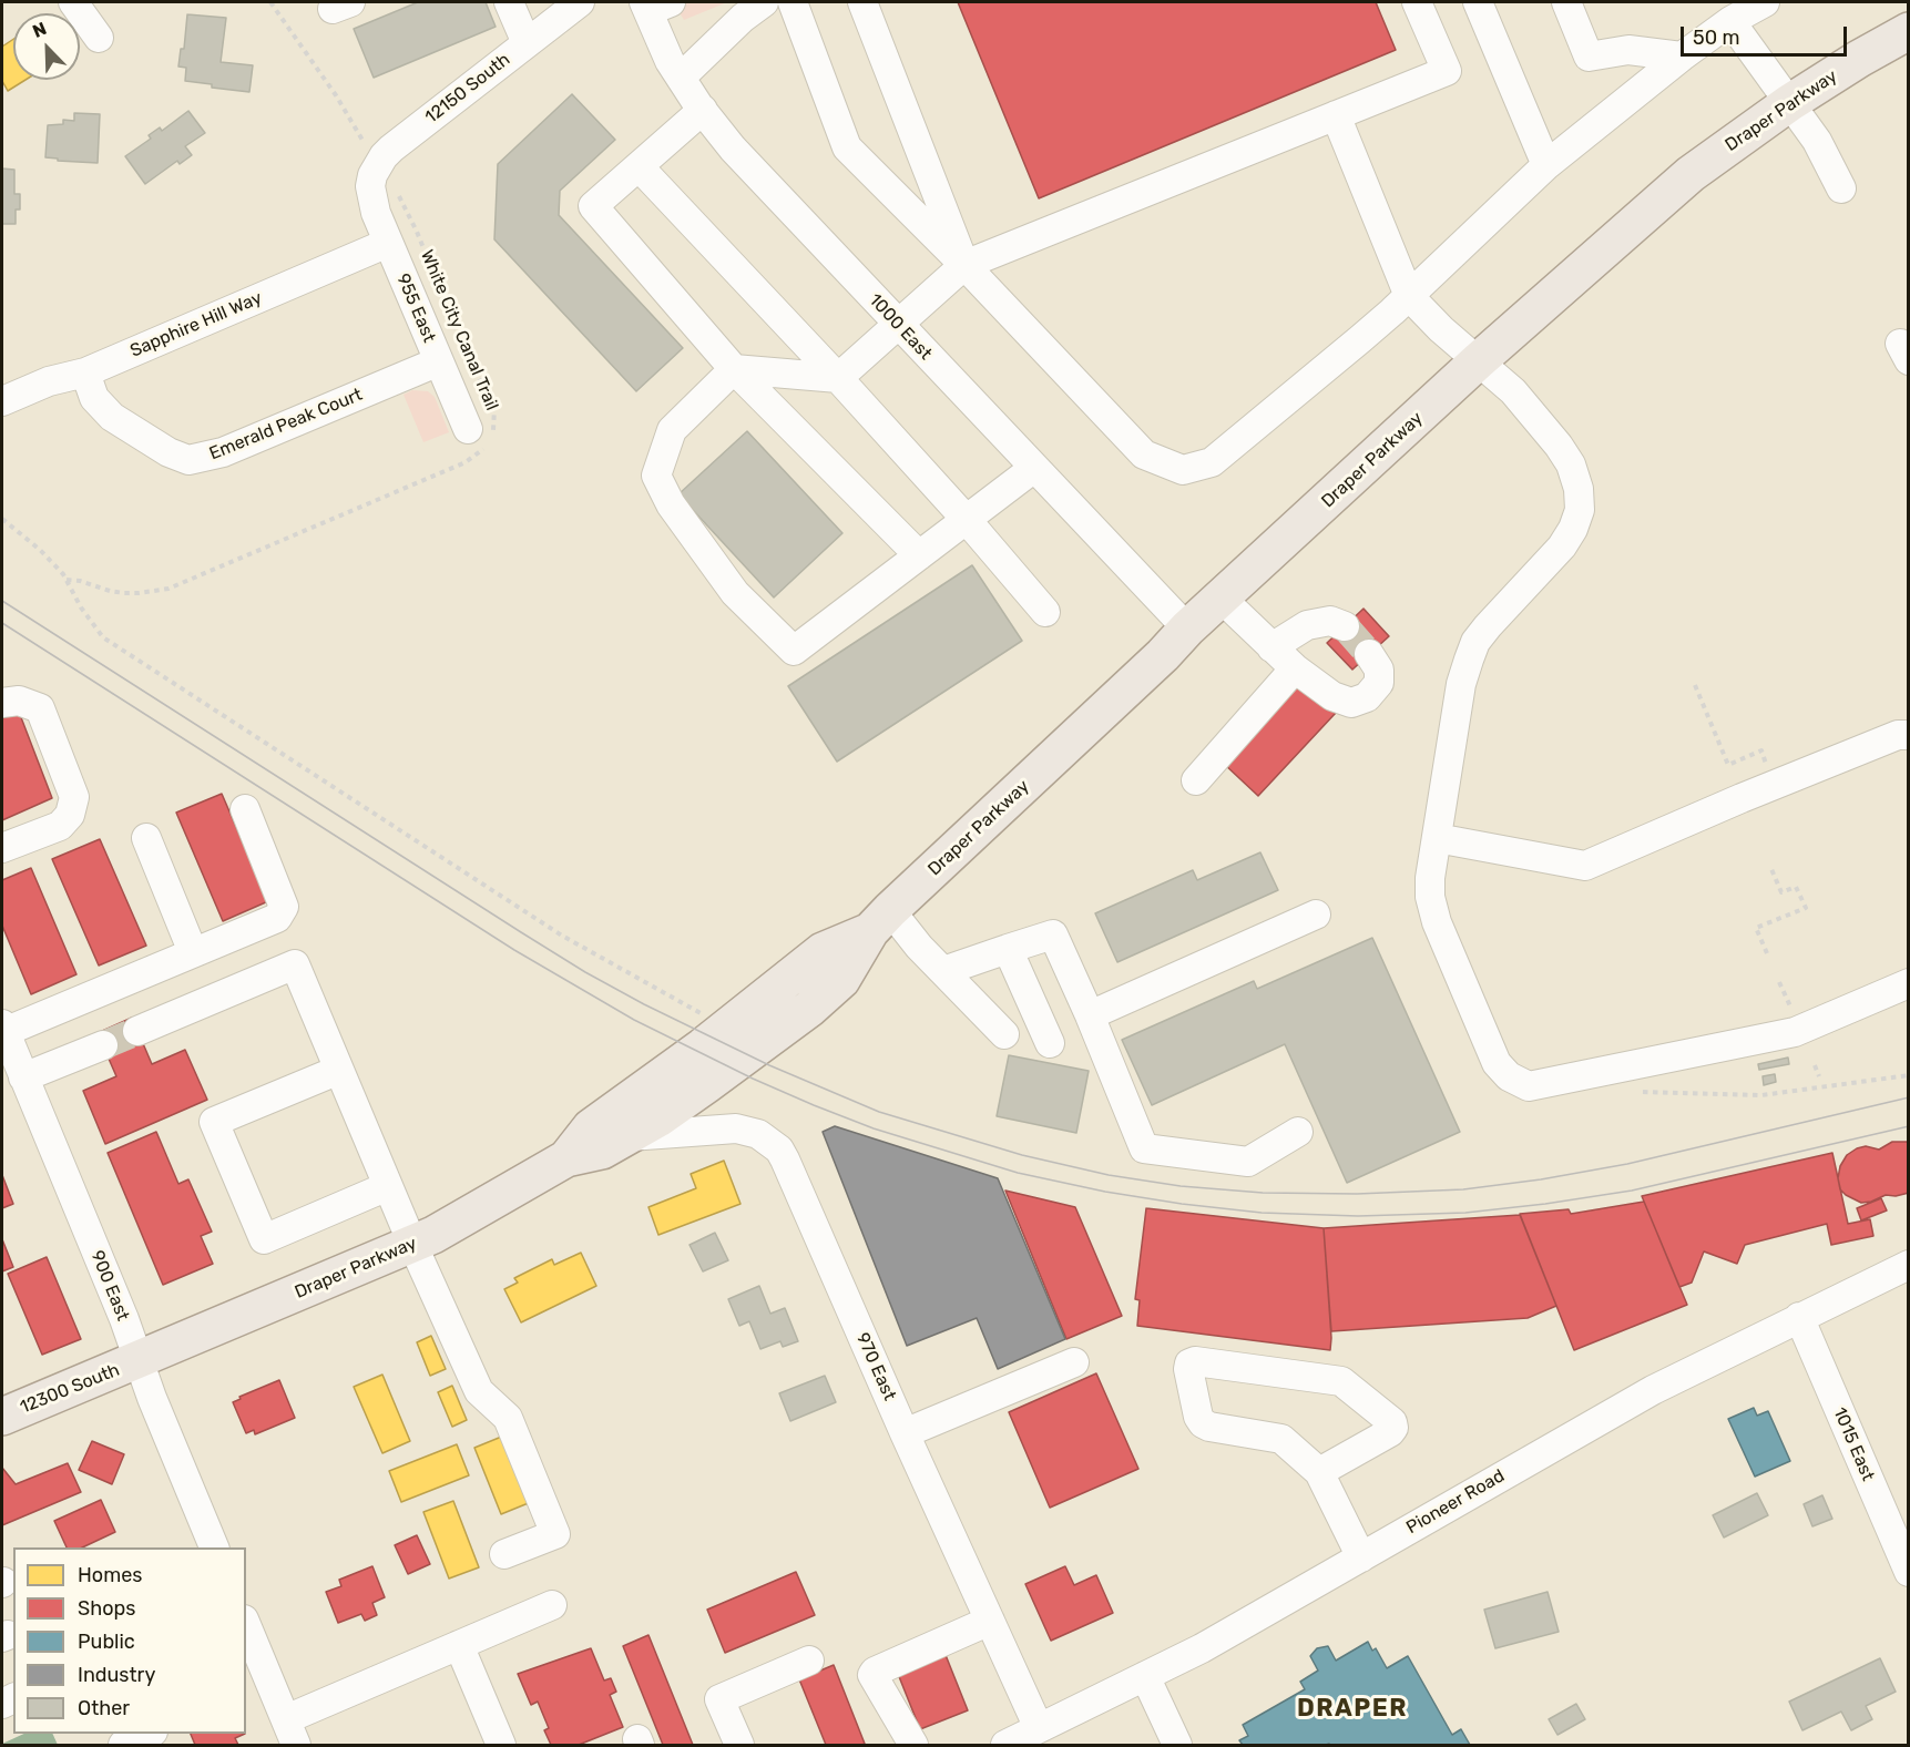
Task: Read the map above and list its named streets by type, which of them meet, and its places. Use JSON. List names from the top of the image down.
{
  "streets": {
    "main road": ["Draper Parkway", "12300 South"],
    "street": [
      "12150 South",
      "955 East",
      "Sapphire Hill Way",
      "1000 East",
      "Emerald Peak Court",
      "900 East",
      "970 East",
      "1015 East",
      "Pioneer Road"
    ],
    "path": ["White City Canal Trail"]
  },
  "crossings": [
    ["12150 South", "955 East"],
    ["12150 South", "White City Canal Trail"],
    ["Draper Parkway", "1000 East"],
    ["Draper Parkway", "900 East"],
    ["Draper Parkway", "970 East"],
    ["Draper Parkway", "12300 South"],
    ["955 East", "Sapphire Hill Way"],
    ["955 East", "White City Canal Trail"],
    ["955 East", "Emerald Peak Court"],
    ["Sapphire Hill Way", "Emerald Peak Court"],
    ["900 East", "12300 South"],
    ["970 East", "Pioneer Road"],
    ["1015 East", "Pioneer Road"]
  ],
  "districts": ["DRAPER"],
  "legend": [
    "Homes",
    "Shops",
    "Public",
    "Industry",
    "Other"
  ],
  "scale_bar": "50 m",
  "north": "top left"
}
